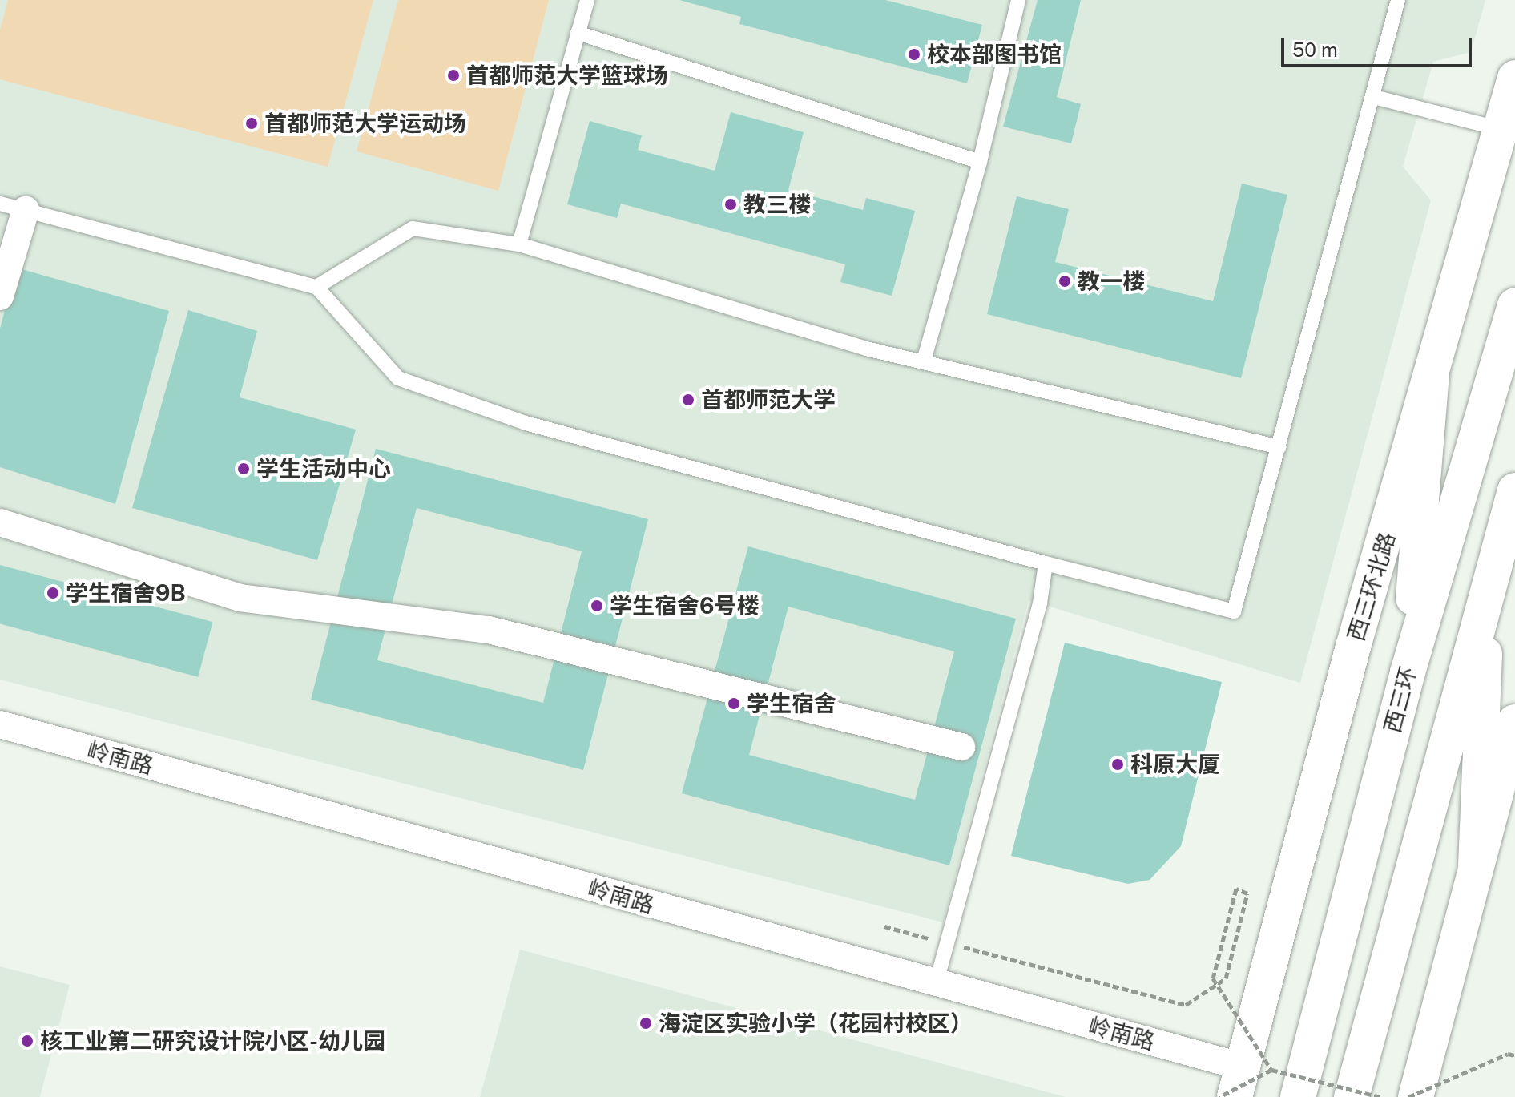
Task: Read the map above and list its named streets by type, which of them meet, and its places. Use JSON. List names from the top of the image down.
{
  "streets": {
    "main road": ["西三环北路", "西三环"],
    "street": ["岭南路"]
  },
  "crossings": [
    ["西三环北路", "岭南路"]
  ],
  "places": [
    "校本部图书馆",
    "首都师范大学篮球场",
    "首都师范大学运动场",
    "教三楼",
    "教一楼",
    "首都师范大学",
    "学生活动中心",
    "学生宿舍9B",
    "学生宿舍6号楼",
    "学生宿舍",
    "科原大厦",
    "海淀区实验小学（花园村校区）",
    "核工业第二研究设计院小区-幼儿园"
  ],
  "scale_bar": "50 m"
}
